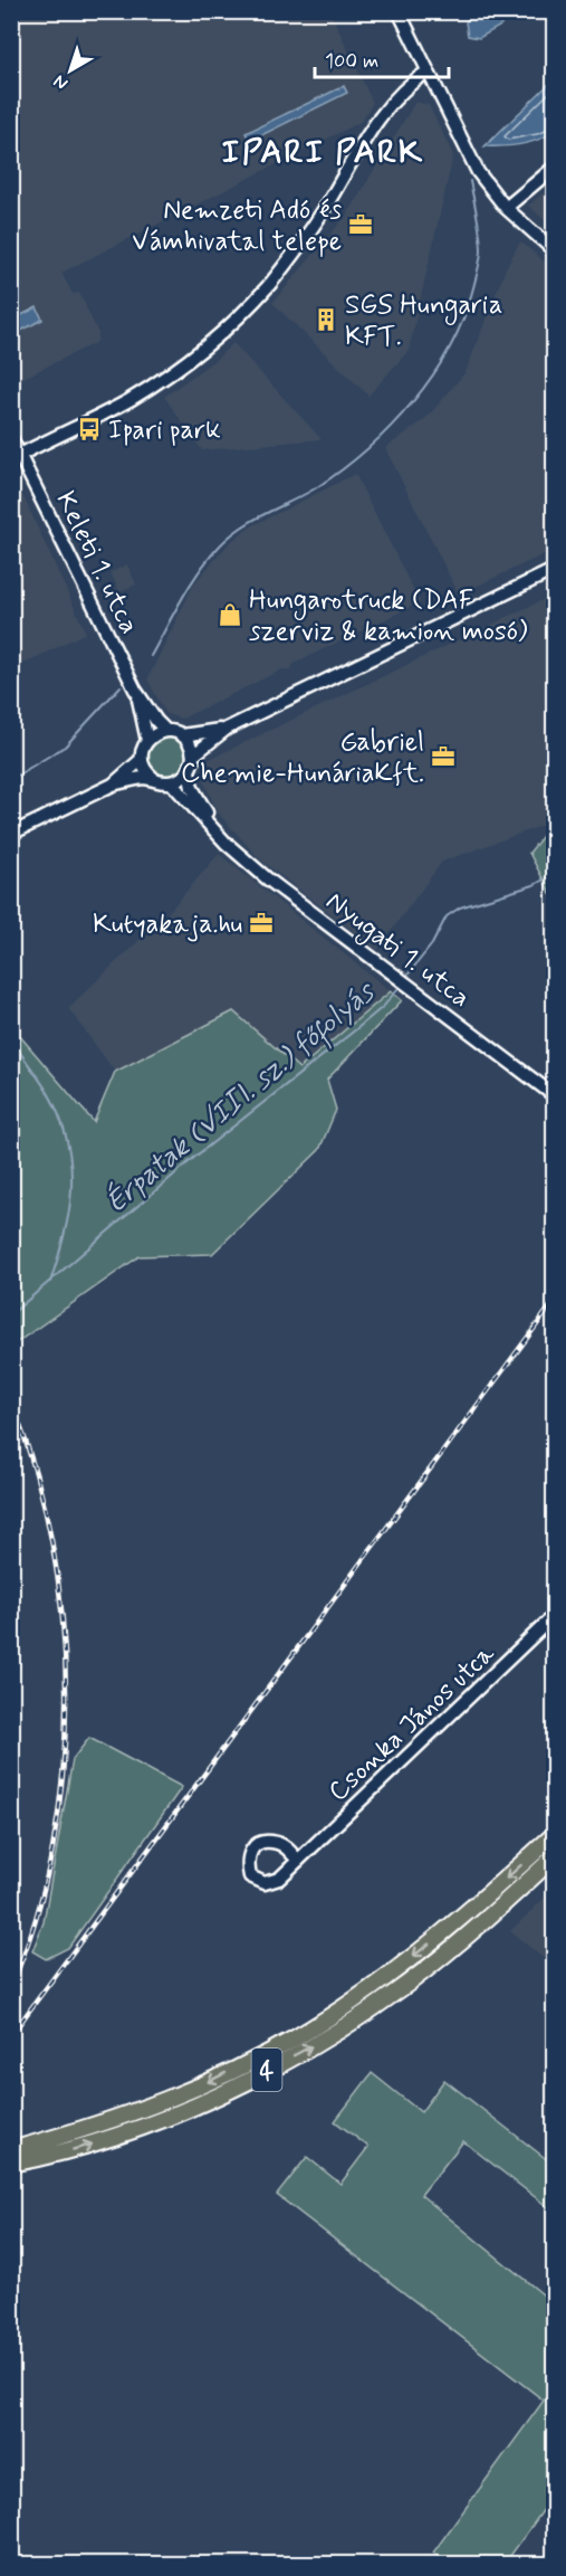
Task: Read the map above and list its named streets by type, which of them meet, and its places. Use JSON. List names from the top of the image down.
{
  "streets": {
    "main road": ["4"],
    "street": ["Keleti 1. utca", "Nyugati 1. utca", "Csonka János utca"]
  },
  "districts": ["IPARI PARK"],
  "water": ["Érpatak (VIII. sz.) főfolyás"],
  "places": {
    "office": ["Nemzeti Adó és Vámhivatal telepe", "Gabriel Chemie-HunáriaKft.", "Kutyakaja.hu"],
    "building": ["SGS Hungaria KFT."],
    "bus stop": ["Ipari park"],
    "shop": ["Hungarotruck (DAF szerviz & kamion mosó)"]
  },
  "scale_bar": "100 m",
  "north": "bottom left"
}
